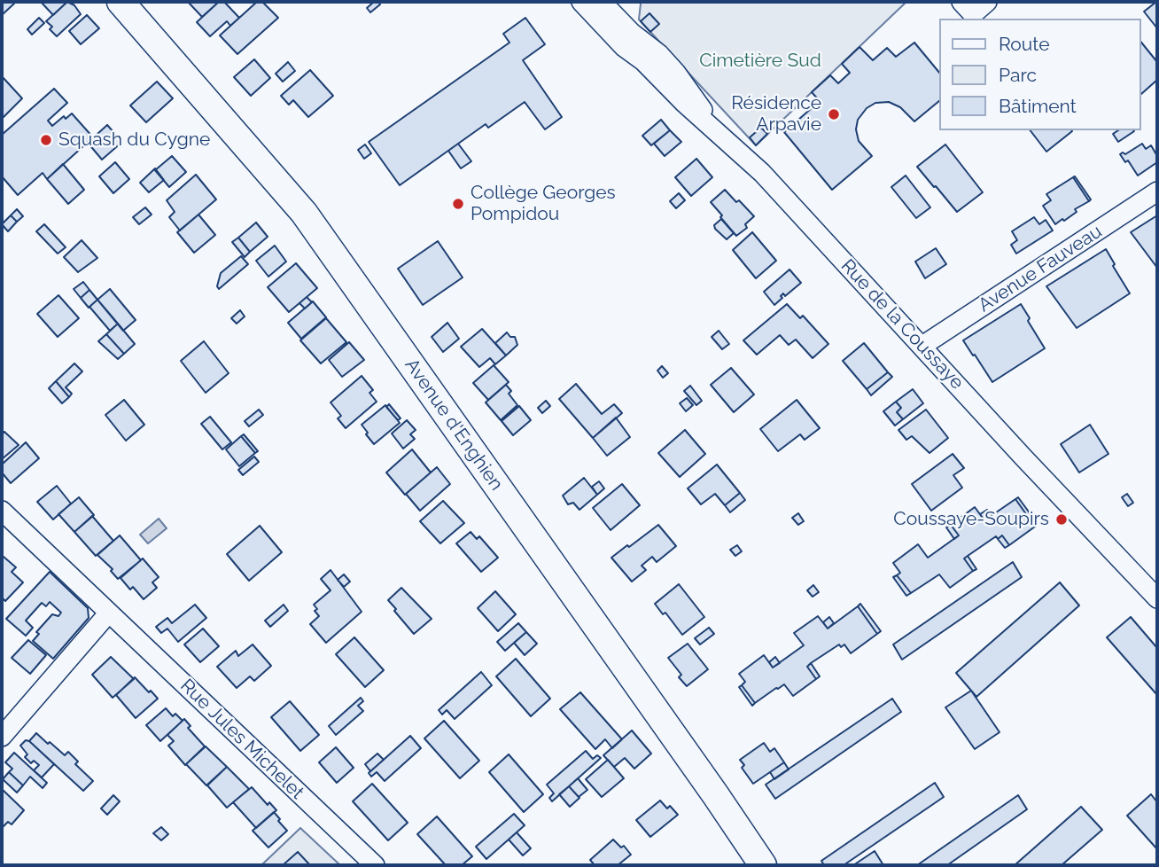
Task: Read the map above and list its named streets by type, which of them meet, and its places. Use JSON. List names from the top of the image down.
{
  "streets": {
    "main road": ["Avenue d'Enghien"],
    "street": ["Avenue Fauveau", "Rue de la Coussaye", "Rue Jules Michelet"]
  },
  "crossings": [
    ["Avenue Fauveau", "Rue de la Coussaye"]
  ],
  "parks": ["Cimetière Sud"],
  "places": [
    "Résidence Arpavie",
    "Squash du Cygne",
    "Collège Georges Pompidou",
    "Coussaye-Soupirs"
  ],
  "legend": ["Route", "Parc", "Bâtiment"]
}
